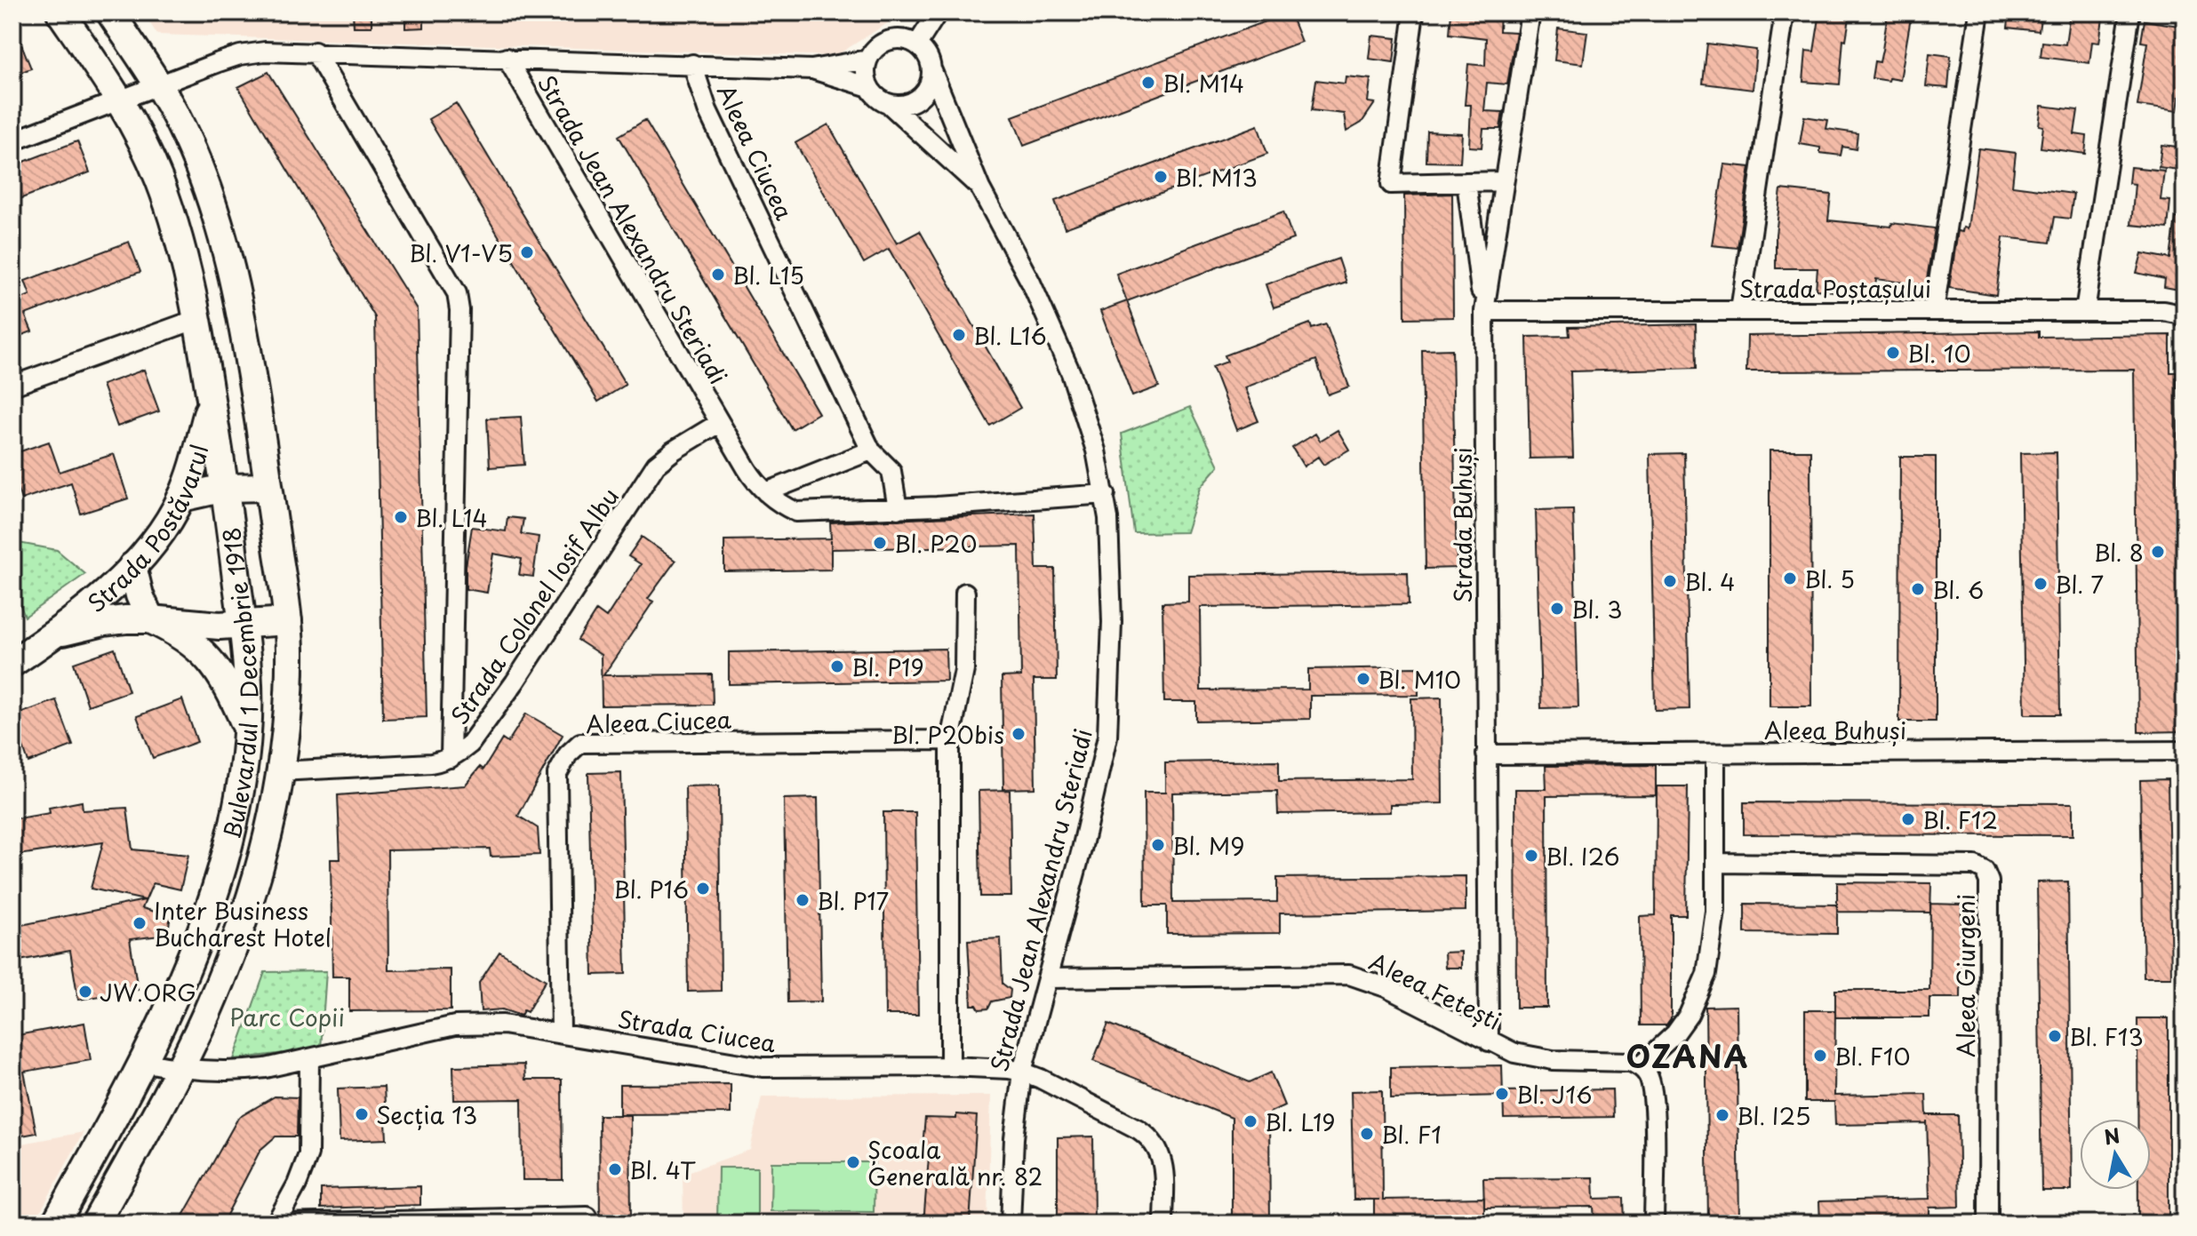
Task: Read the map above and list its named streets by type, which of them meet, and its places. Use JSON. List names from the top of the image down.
{
  "streets": {
    "main road": ["Strada Postăvarul", "Bulevardul 1 Decembrie 1918"],
    "street": [
      "Aleea Ciucea",
      "Strada Jean Alexandru Steriadi",
      "Strada Poștașului",
      "Strada Buhuși",
      "Strada Colonel Iosif Albu",
      "Aleea Buhuși",
      "Aleea Giurgeni",
      "Aleea Fetești",
      "Strada Ciucea"
    ]
  },
  "crossings": [
    ["Aleea Ciucea", "Strada Jean Alexandru Steriadi"],
    ["Aleea Ciucea", "Strada Ciucea"],
    ["Strada Jean Alexandru Steriadi", "Strada Colonel Iosif Albu"],
    ["Strada Jean Alexandru Steriadi", "Bulevardul 1 Decembrie 1918"],
    ["Strada Jean Alexandru Steriadi", "Aleea Fetești"],
    ["Strada Jean Alexandru Steriadi", "Strada Ciucea"],
    ["Strada Poștașului", "Strada Buhuși"],
    ["Strada Postăvarul", "Bulevardul 1 Decembrie 1918"],
    ["Strada Buhuși", "Aleea Buhuși"],
    ["Strada Buhuși", "Aleea Fetești"],
    ["Strada Colonel Iosif Albu", "Bulevardul 1 Decembrie 1918"],
    ["Bulevardul 1 Decembrie 1918", "Strada Ciucea"]
  ],
  "districts": ["OZANA"],
  "parks": ["Parc Copii"],
  "places": [
    "Bl. M14",
    "Bl. M13",
    "Bl. V1-V5",
    "Bl. L15",
    "Bl. L16",
    "Bl. 10",
    "Bl. L14",
    "Bl. P20",
    "Bl. 8",
    "Bl. 5",
    "Bl. 4",
    "Bl. 7",
    "Bl. 6",
    "Bl. 3",
    "Bl. P19",
    "Bl. M10",
    "Bl. P20bis",
    "Bl. F12",
    "Bl. M9",
    "Bl. I26",
    "Bl. P16",
    "Bl. P17",
    "Inter Business Bucharest Hotel",
    "JW.ORG",
    "Bl. F13",
    "Bl. F10",
    "Bl. J16",
    "Secția 13",
    "Bl. I25",
    "Bl. L19",
    "Bl. F1",
    "Școala Generală nr. 82",
    "Bl. 4T"
  ],
  "north": "top"
}
